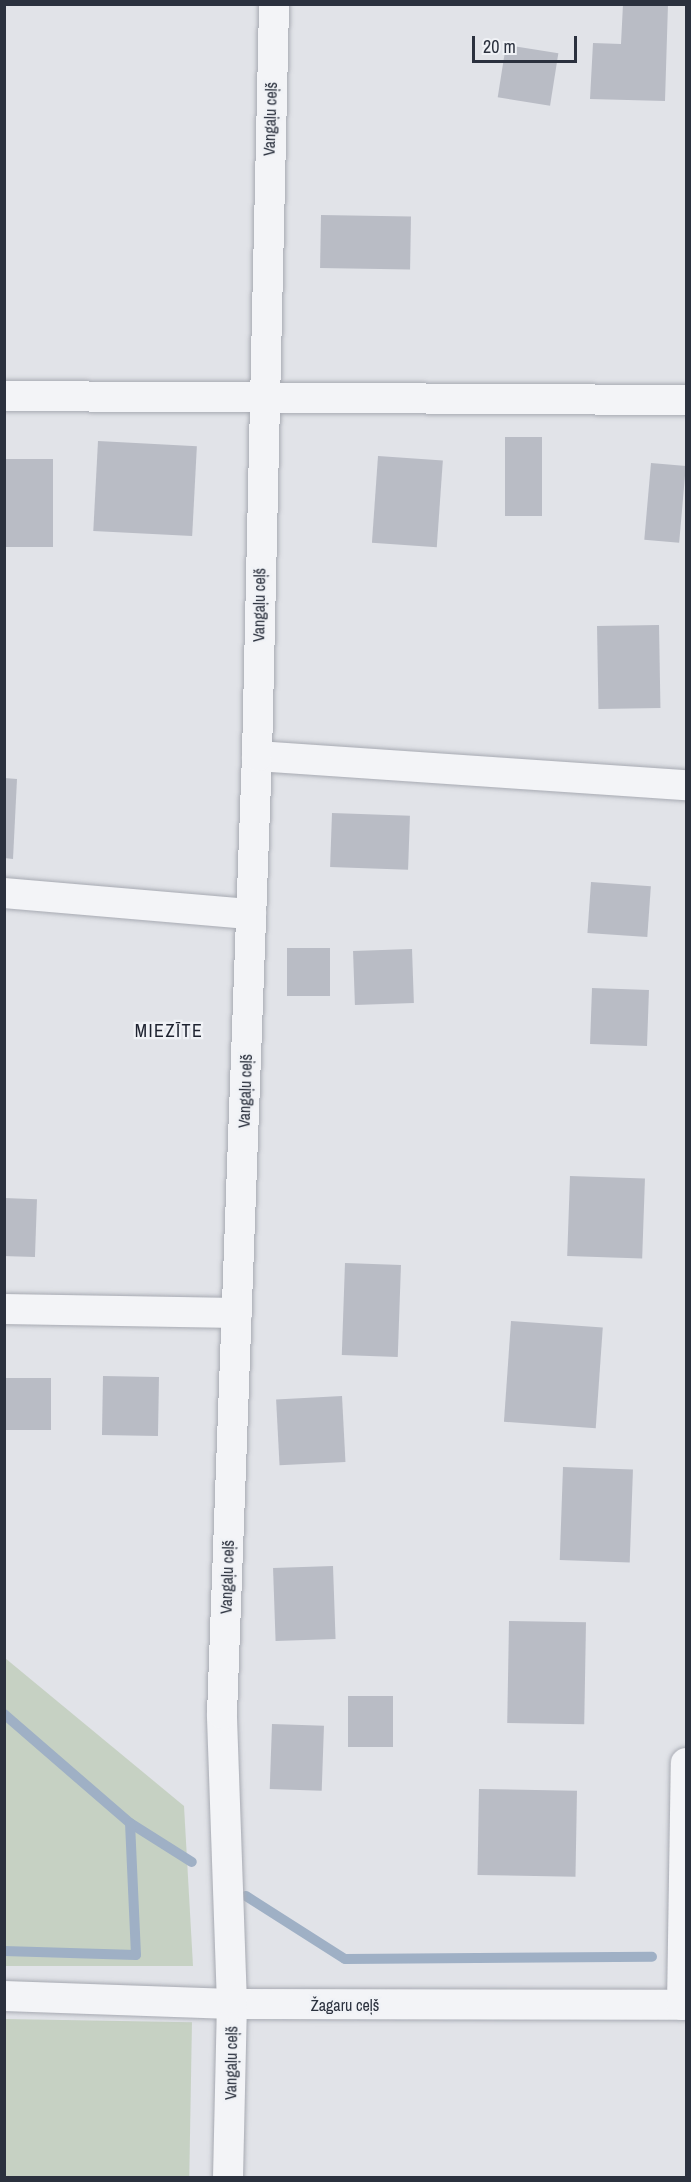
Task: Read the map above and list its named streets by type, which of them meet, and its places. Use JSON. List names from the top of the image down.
{
  "streets": {
    "street": ["Vangaļu ceļš", "Žagaru ceļš"]
  },
  "crossings": [
    ["Vangaļu ceļš", "Žagaru ceļš"]
  ],
  "districts": ["MIEZĪTE"],
  "scale_bar": "20 m"
}
